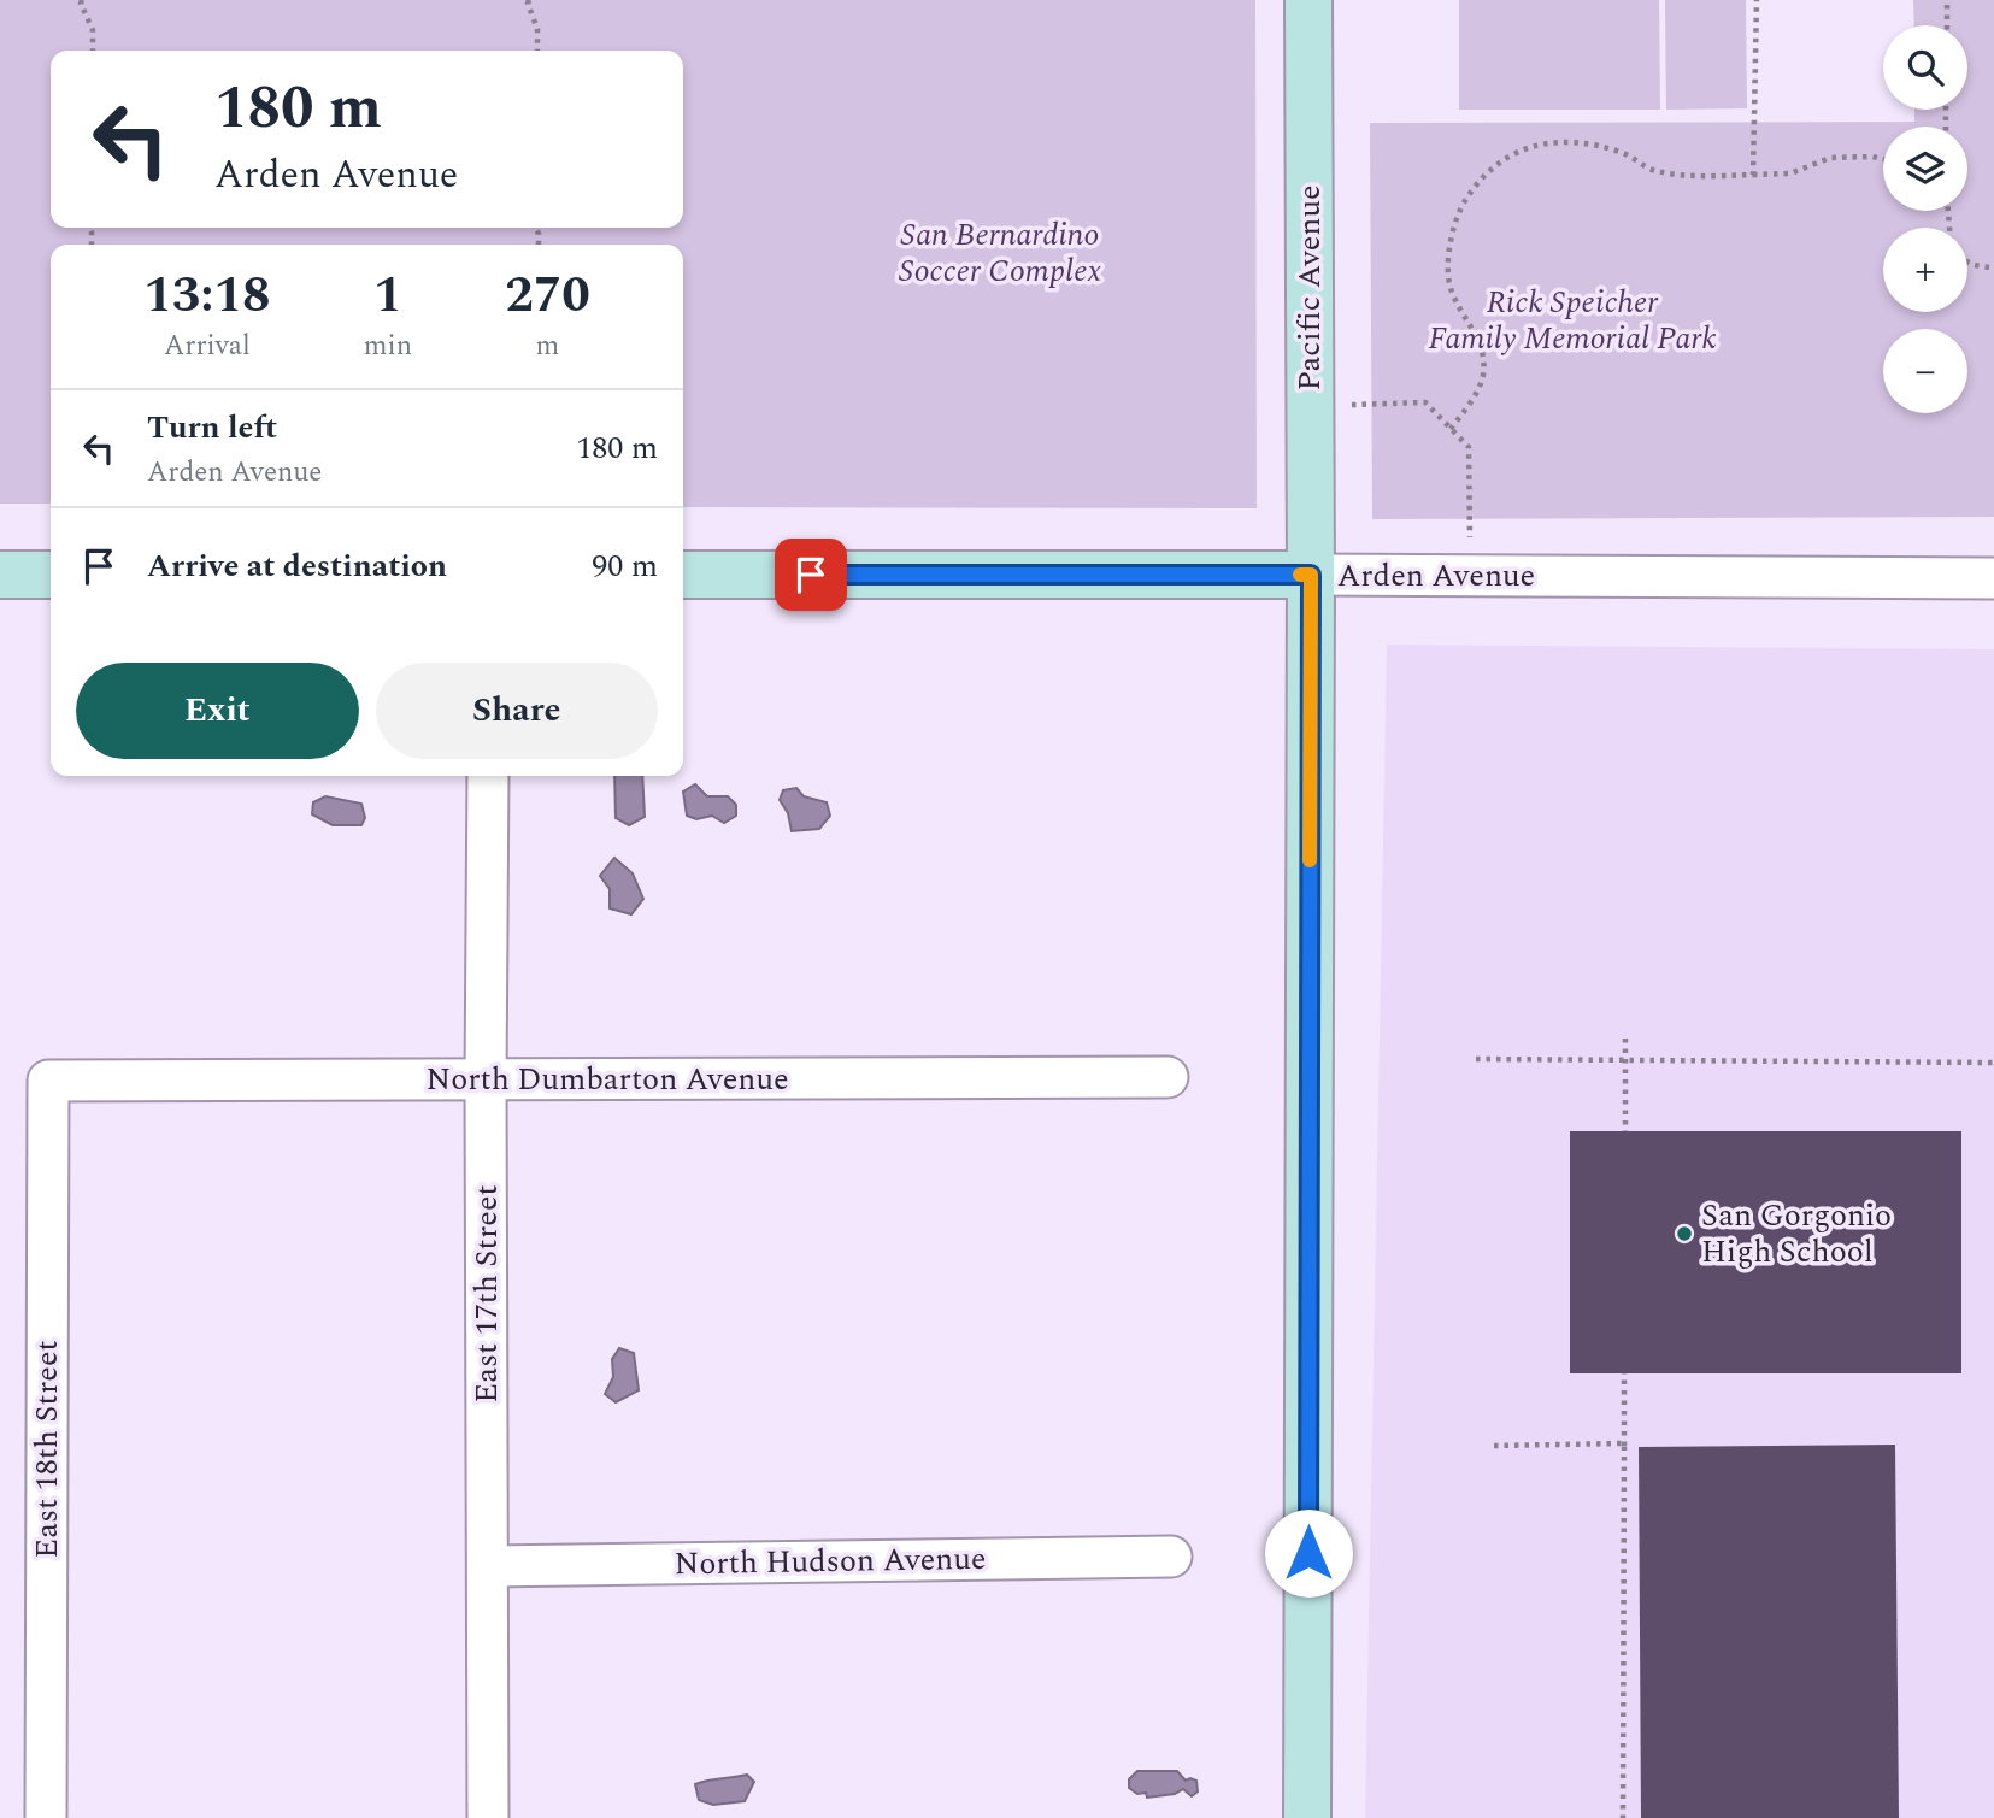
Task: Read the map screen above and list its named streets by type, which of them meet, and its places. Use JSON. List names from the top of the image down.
{
  "streets": {
    "street": [
      "Pacific Avenue",
      "Arden Avenue",
      "North Dumbarton Avenue",
      "East 17th Street",
      "East 18th Street",
      "North Hudson Avenue"
    ]
  },
  "crossings": [
    ["Pacific Avenue", "Arden Avenue"],
    ["North Dumbarton Avenue", "East 17th Street"],
    ["North Dumbarton Avenue", "East 18th Street"],
    ["East 17th Street", "North Hudson Avenue"]
  ],
  "parks": ["San Bernardino Soccer Complex", "Rick Speicher Family Memorial Park"],
  "places": ["San Gorgonio High School"],
  "page": {
    "map_buttons": ["+", "−"],
    "turn": ["180 m", "Arden Avenue"],
    "eta": [
      "13:18",
      "Arrival",
      "1",
      "min",
      "270",
      "m"
    ],
    "list": [
      {
        "name": "Turn left",
        "note": "Arden Avenue",
        "value": "180 m"
      },
      {
        "name": "Arrive at destination",
        "value": "90 m"
      }
    ],
    "buttons": ["Exit", "Share"]
  }
}
